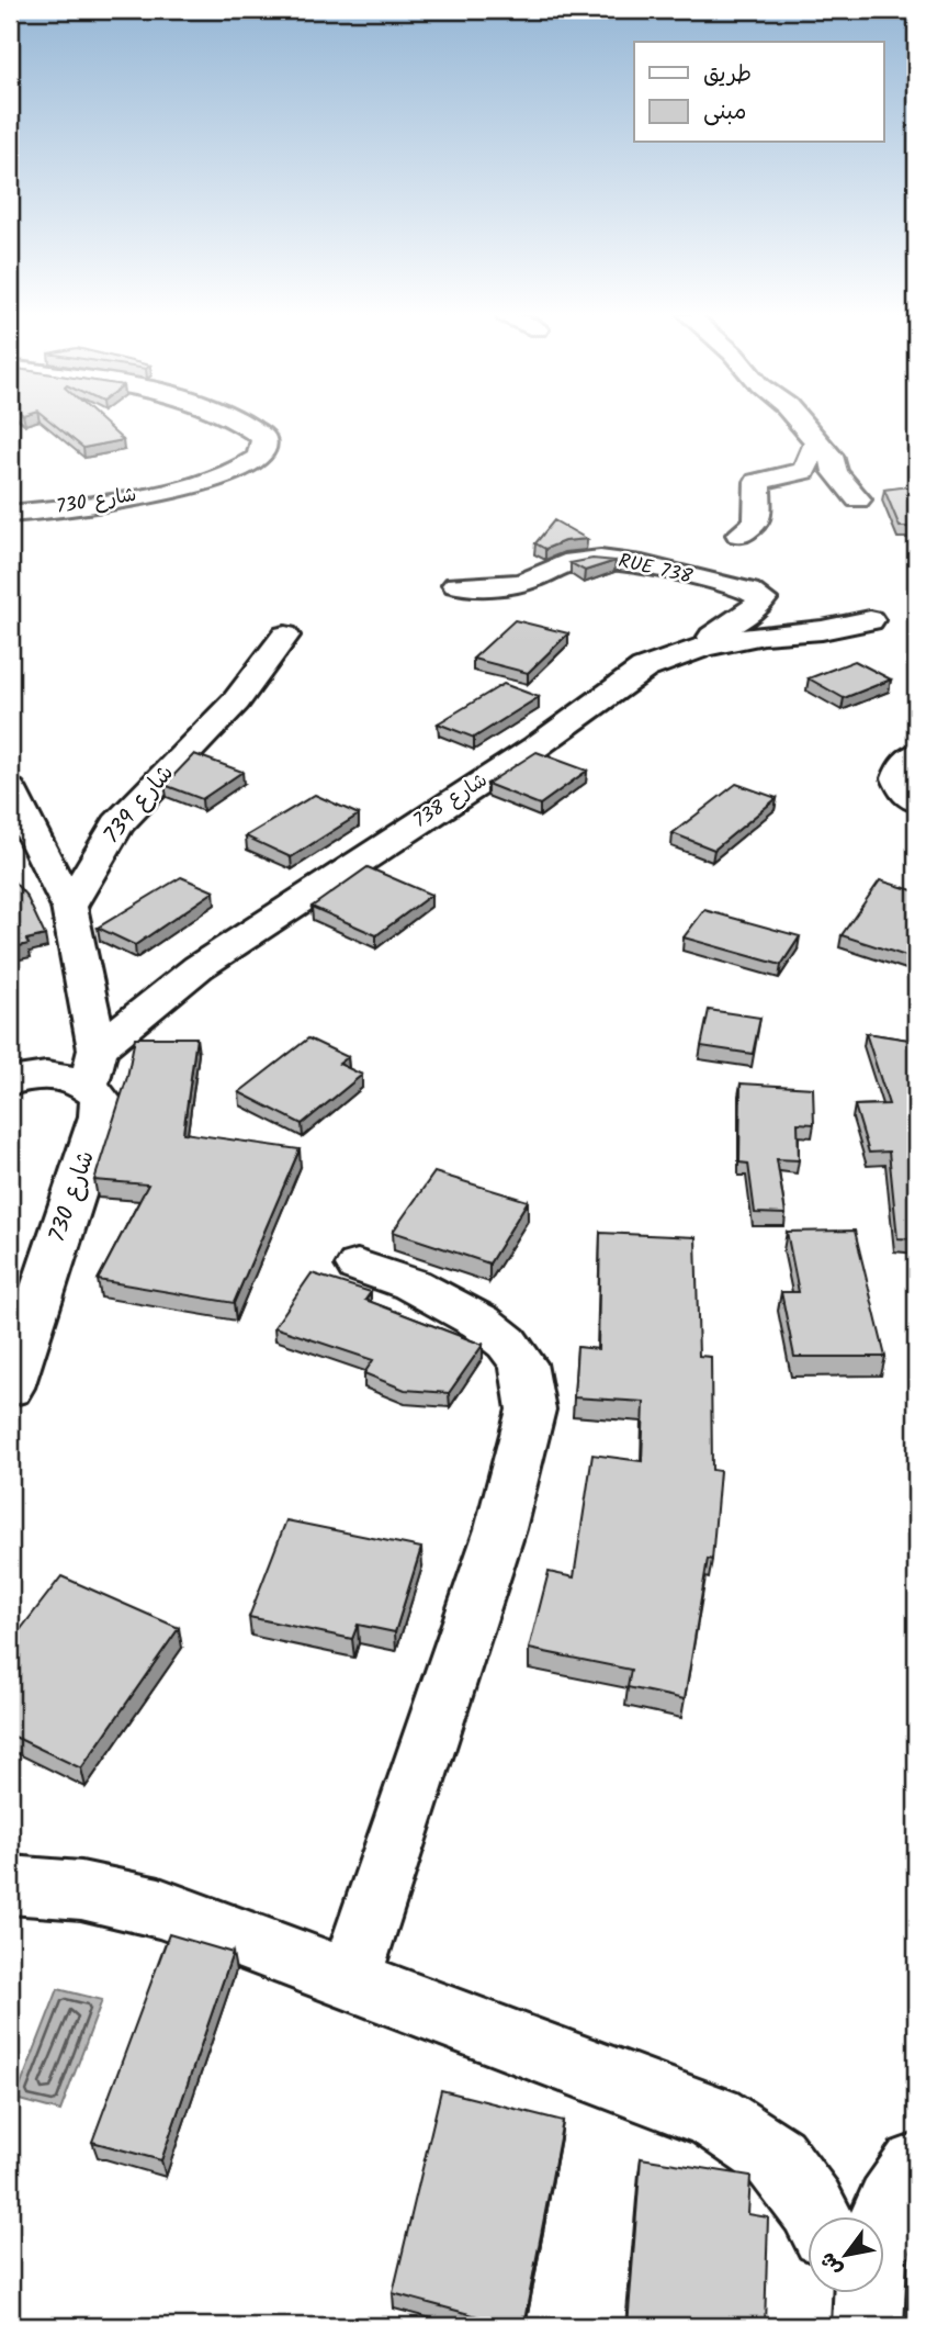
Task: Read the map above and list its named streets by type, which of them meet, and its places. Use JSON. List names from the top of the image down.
{
  "streets": {
    "street": [
      "شارع 730",
      "RUE 738",
      "شارع 738",
      "شارع 739"
    ]
  },
  "crossings": [
    ["شارع 730", "شارع 738"],
    ["RUE 738", "شارع 738"]
  ],
  "legend": ["طريق", "مبنى"],
  "north": "bottom left"
}
